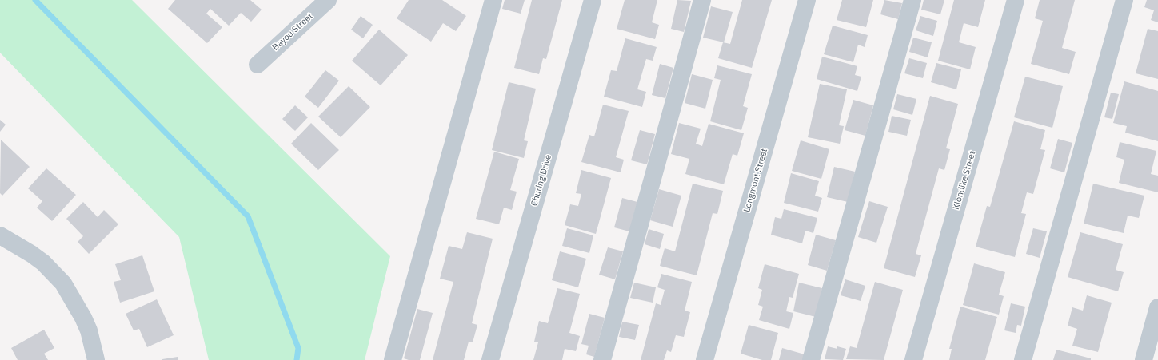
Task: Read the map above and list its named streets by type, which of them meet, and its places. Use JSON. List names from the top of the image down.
{
  "streets": {
    "street": [
      "Bayou Street",
      "Churing Drive",
      "Longmont Street",
      "Klondike Street"
    ]
  }
}
